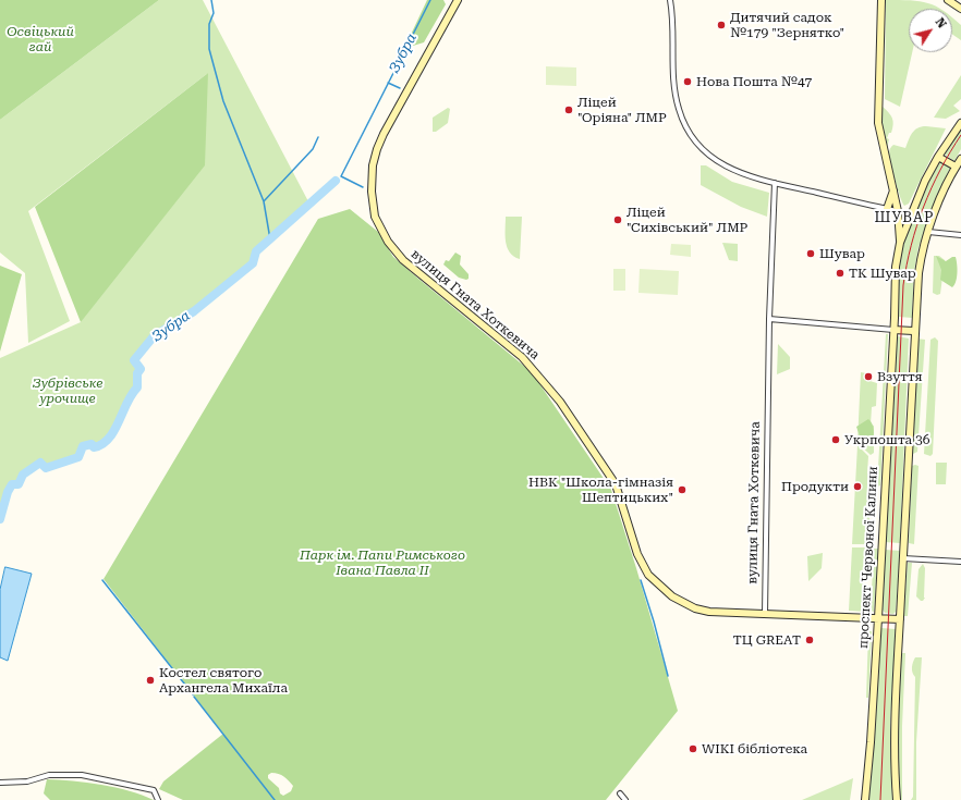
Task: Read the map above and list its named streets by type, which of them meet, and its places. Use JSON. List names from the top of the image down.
{
  "streets": {
    "main road": ["вулиця Гната Хоткевича", "проспект Червоної Калини"]
  },
  "crossings": [
    ["вулиця Гната Хоткевича", "проспект Червоної Калини"]
  ],
  "districts": ["ШУВАР"],
  "water": ["Зубра"],
  "parks": ["Освіцький гай", "Зубрівське урочище", "Парк ім. Папи Римського Івана Павла ІІ"],
  "places": [
    "Дитячий садок №179 \"Зернятко\"",
    "Нова Пошта №47",
    "Ліцей \"Оріяна\" ЛМР",
    "Ліцей \"Сихівський\" ЛМР",
    "Шувар",
    "ТК Шувар",
    "Взуття",
    "Укрпошта 36",
    "Продукти",
    "НВК \"Школа-гімназія Шептицьких\"",
    "ТЦ GREAT",
    "Костел святого Архангела Михаїла",
    "WIKI бібліотека"
  ],
  "north": "top right"
}
